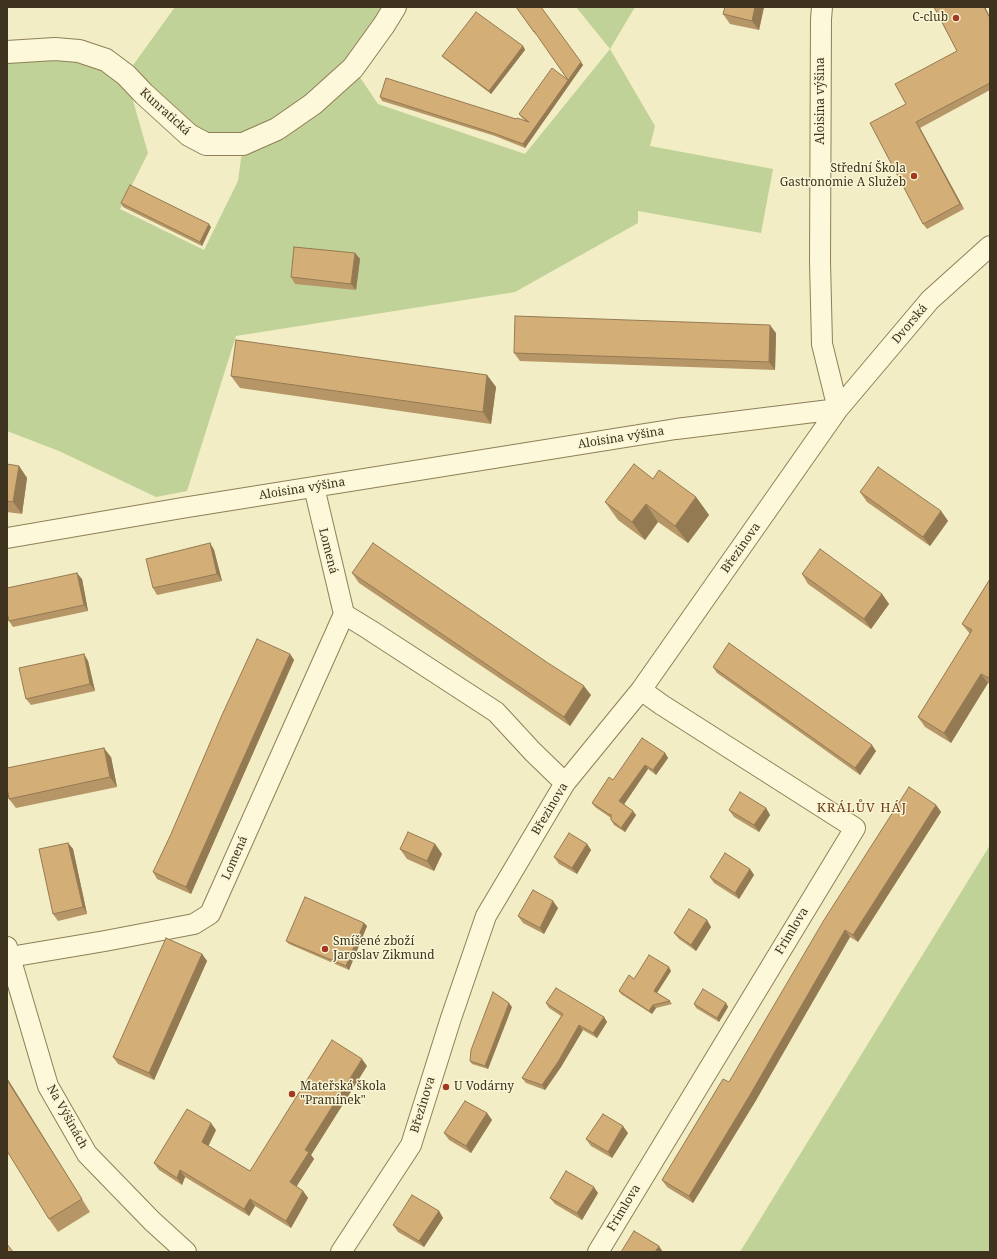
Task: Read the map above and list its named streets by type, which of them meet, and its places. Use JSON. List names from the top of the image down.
{
  "streets": {
    "street": [
      "Aloisina výšina",
      "Kunratická",
      "Dvorská",
      "Březinova",
      "Lomená",
      "Frimlova",
      "Na Výšinách"
    ]
  },
  "crossings": [
    ["Aloisina výšina", "Dvorská"],
    ["Aloisina výšina", "Březinova"],
    ["Aloisina výšina", "Lomená"],
    ["Dvorská", "Březinova"],
    ["Březinova", "Frimlova"],
    ["Lomená", "Na Výšinách"]
  ],
  "districts": ["KRÁLŮV HÁJ"],
  "places": [
    "C-club",
    "Střední Škola Gastronomie A Služeb",
    "Smíšené zboží Jaroslav Zikmund",
    "U Vodárny",
    "Mateřská škola \"Pramínek\""
  ]
}
